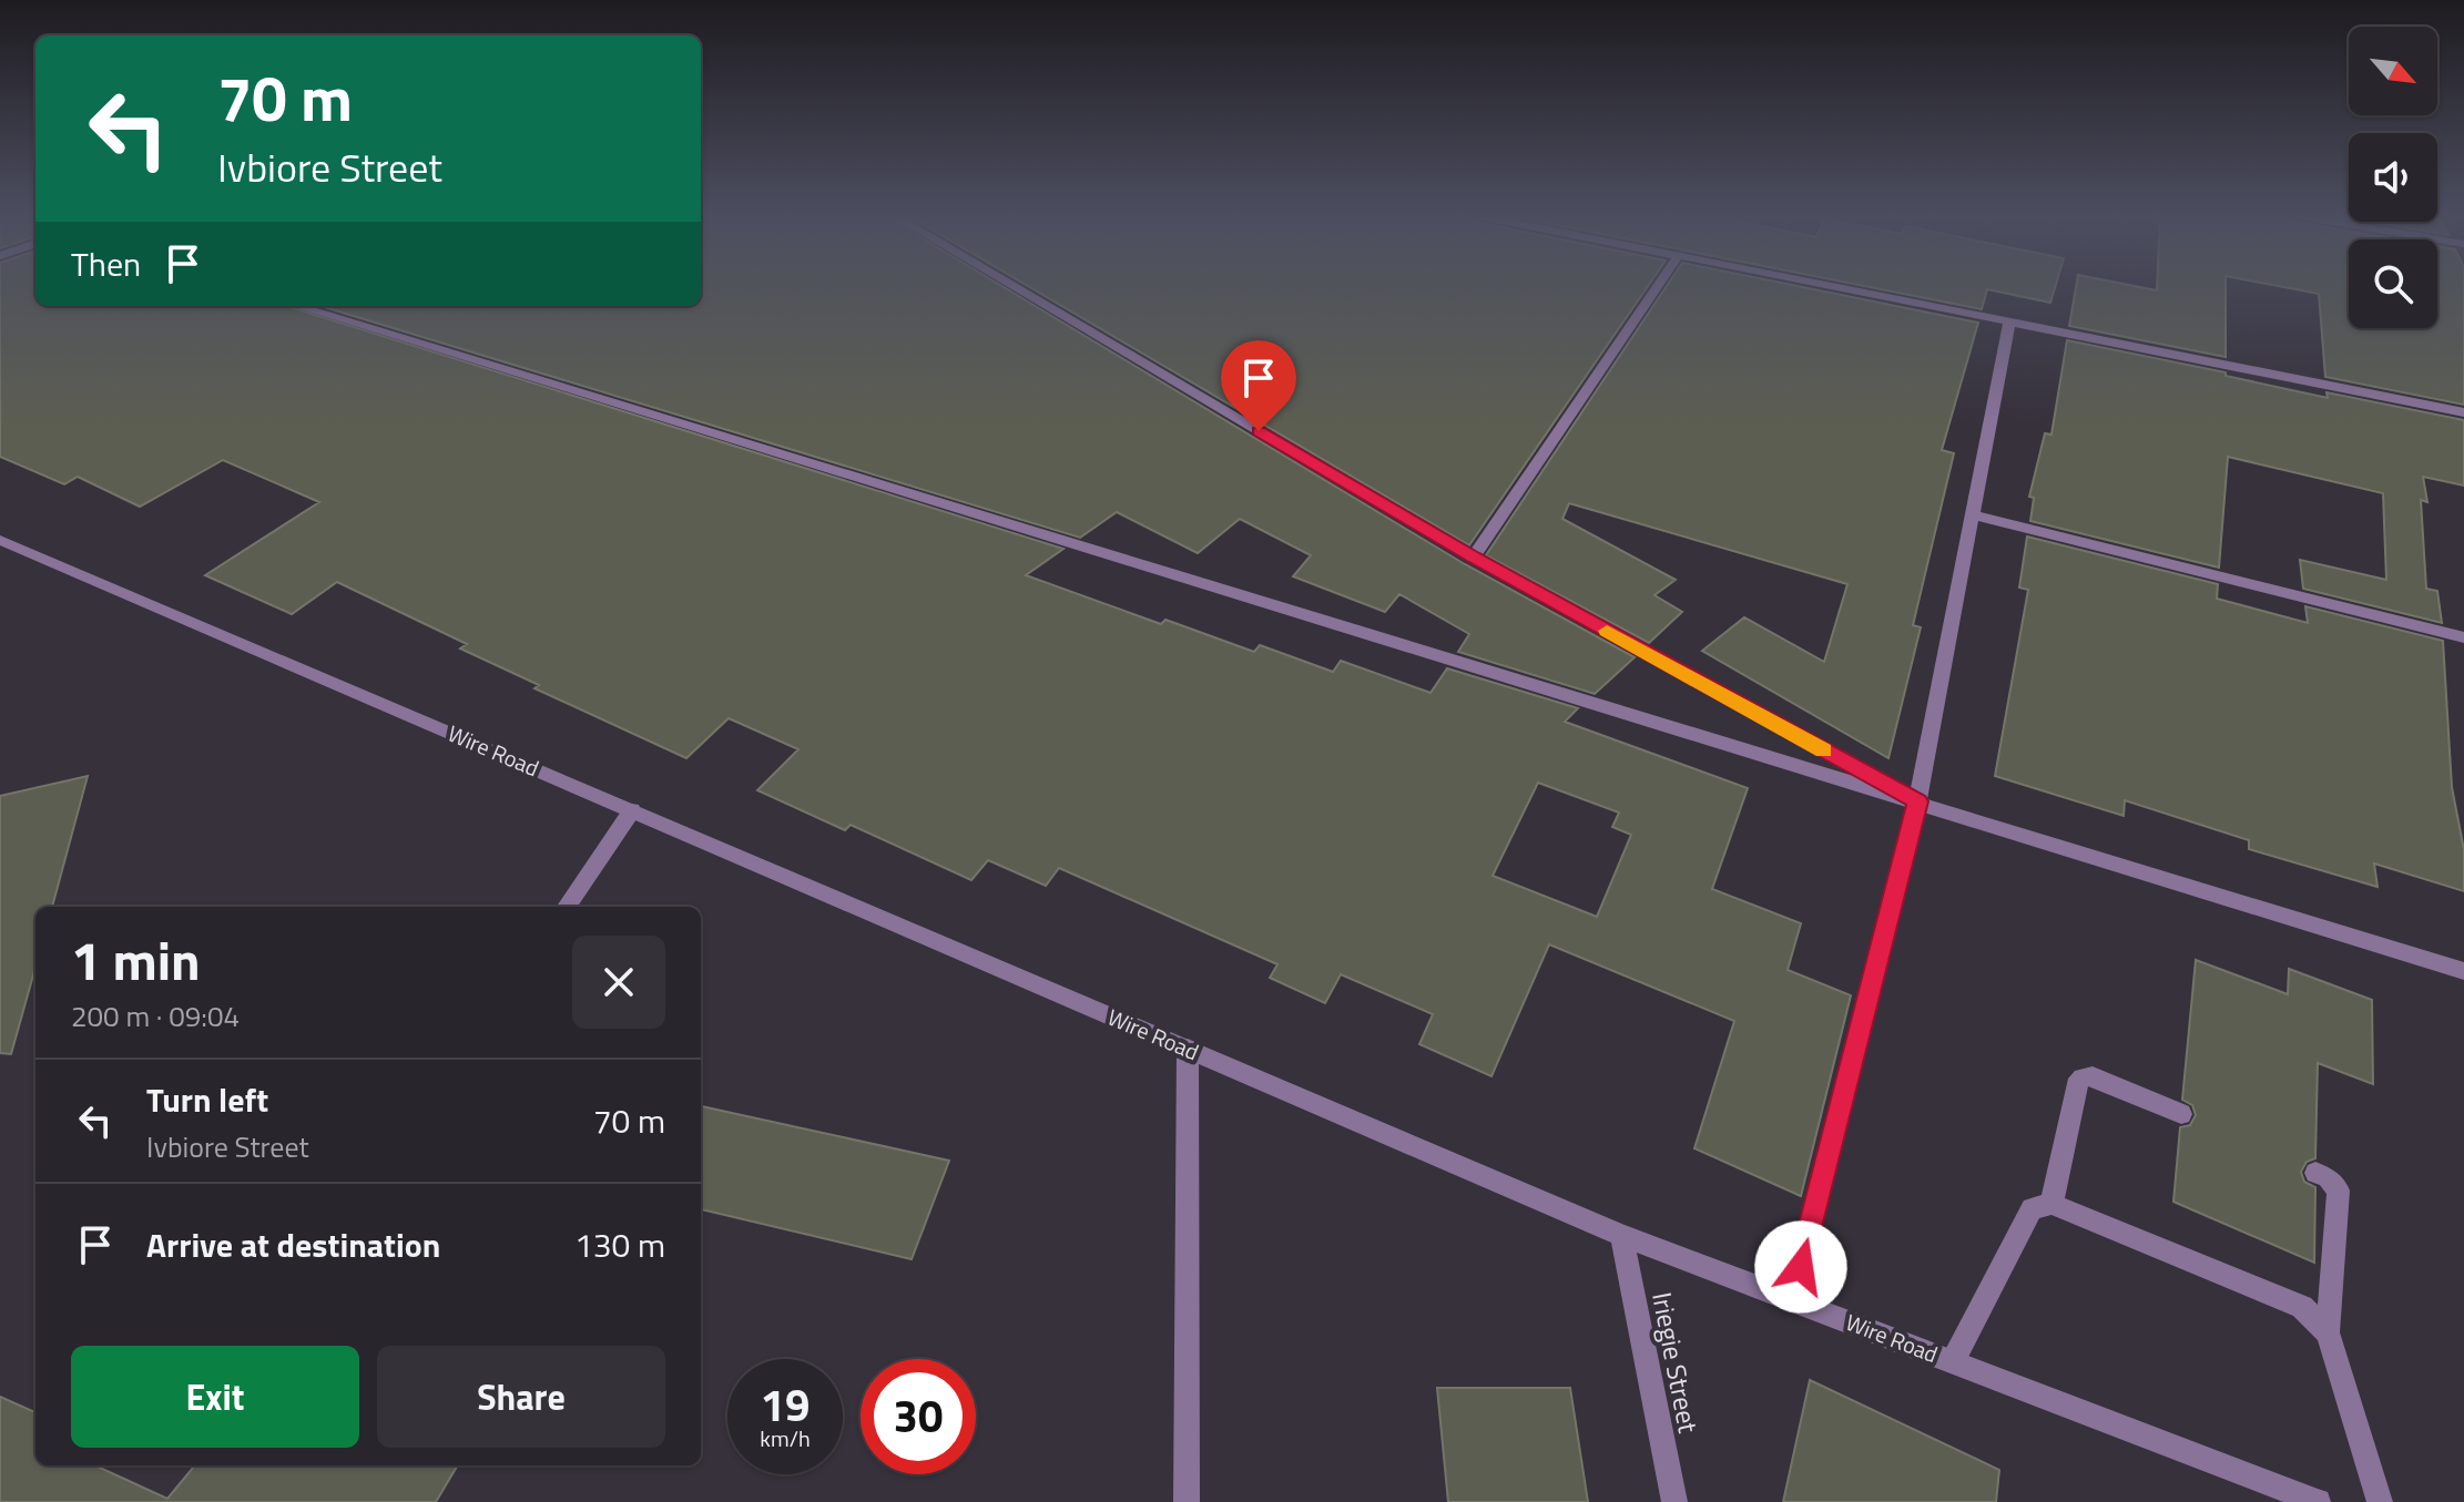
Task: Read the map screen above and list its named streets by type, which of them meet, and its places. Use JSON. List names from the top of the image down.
{
  "streets": {
    "street": ["Wire Road", "Iriegie Street"]
  },
  "crossings": [
    ["Wire Road", "Iriegie Street"]
  ],
  "north": "bottom right",
  "page": {
    "turn": ["70 m", "Ivbiore Street"],
    "then": "Then",
    "heading": ["1 min", "200 m · 09:04"],
    "list": [
      {
        "name": "Turn left",
        "note": "Ivbiore Street",
        "value": "70 m"
      },
      {
        "name": "Arrive at destination",
        "value": "130 m"
      }
    ],
    "buttons": ["Exit", "Share"],
    "speed": "19 km/h",
    "limit": "30"
  }
}
